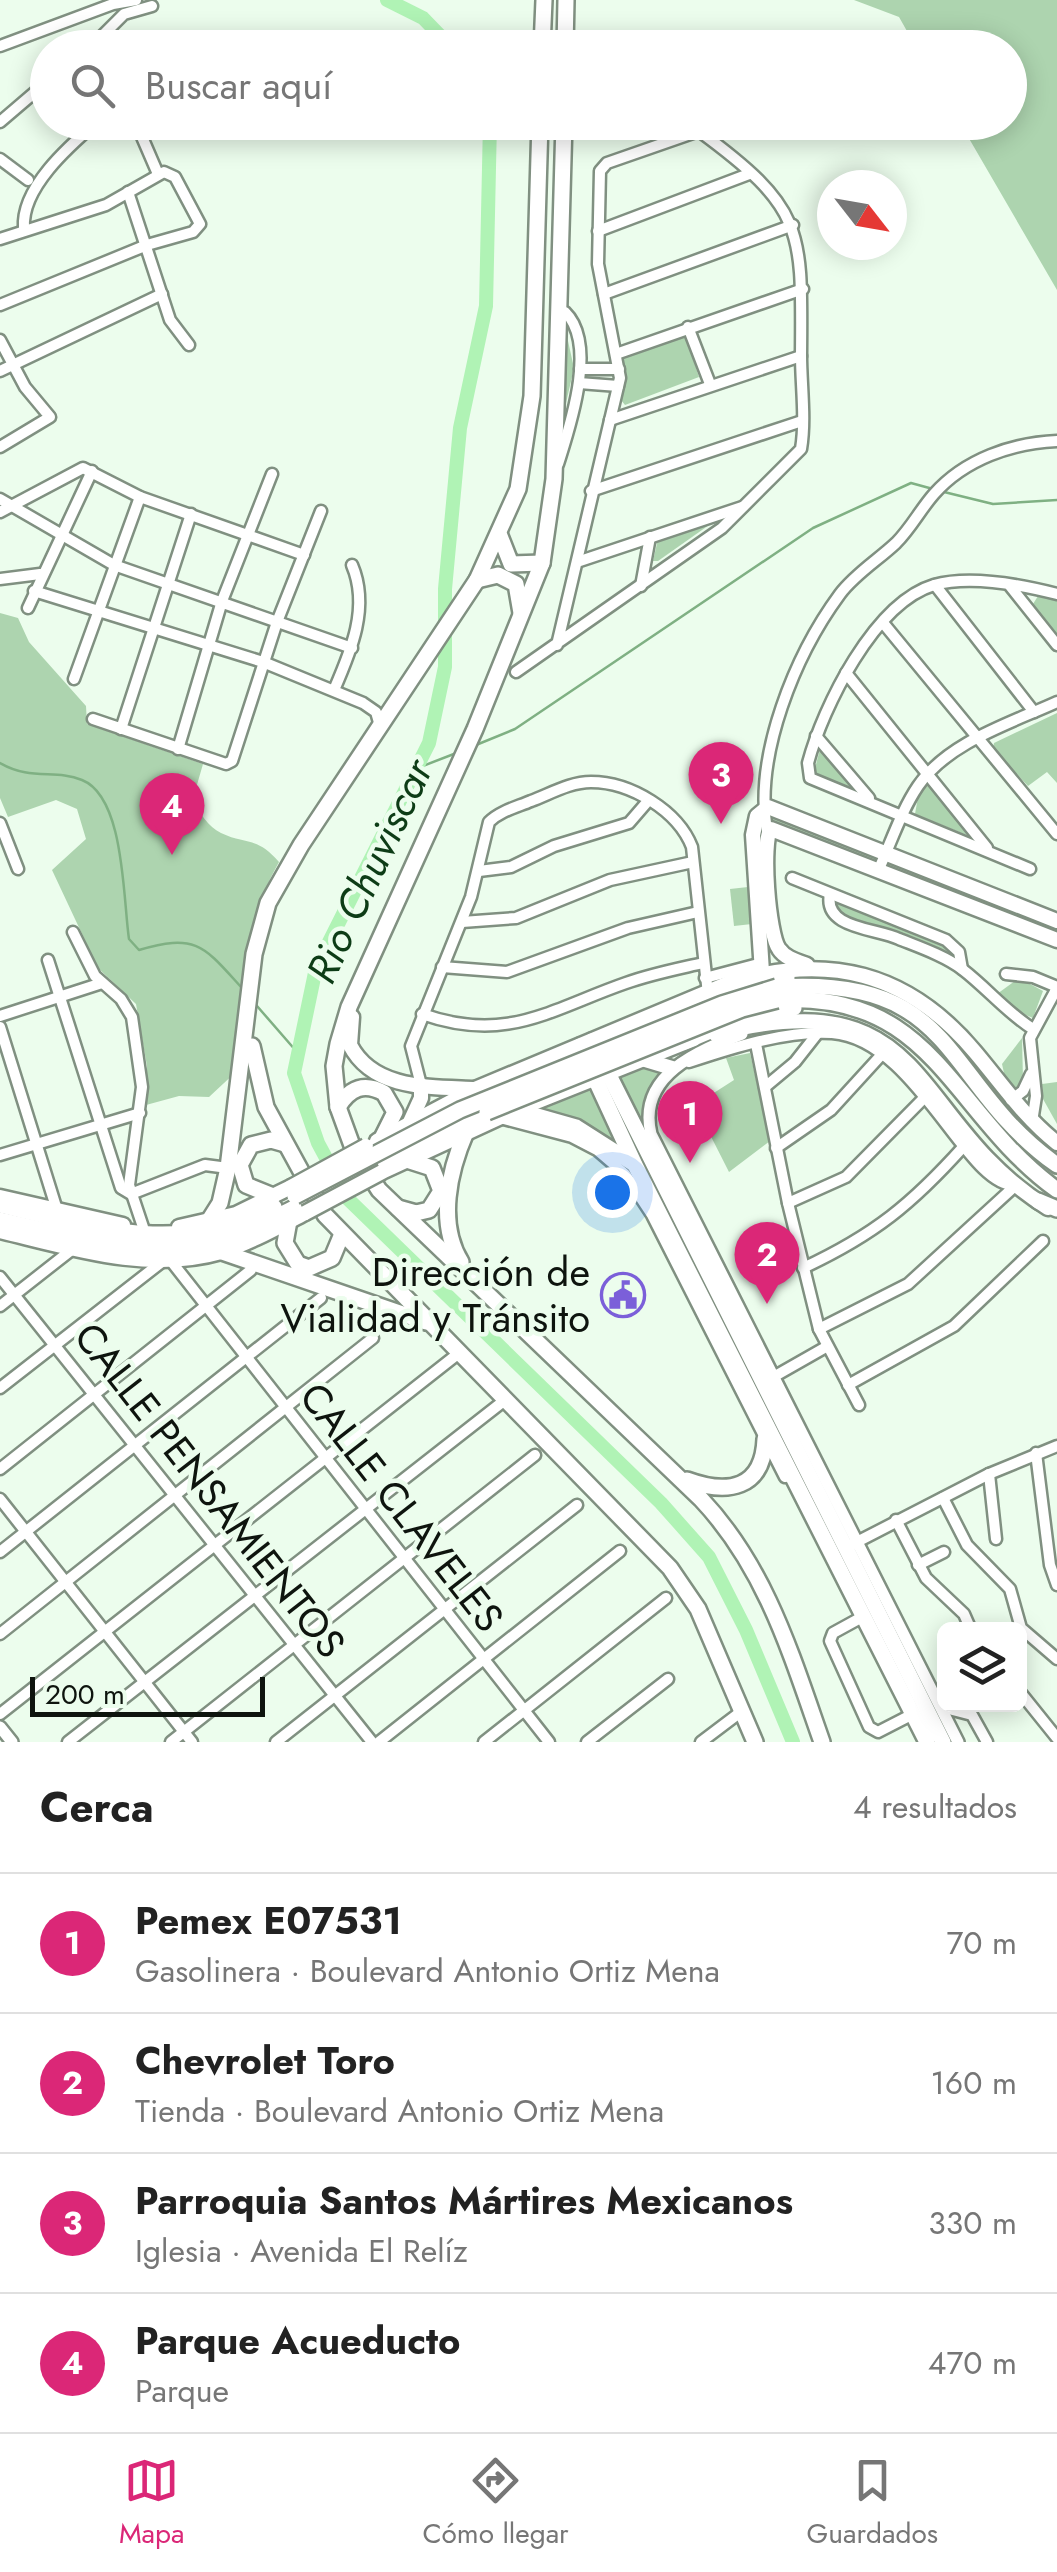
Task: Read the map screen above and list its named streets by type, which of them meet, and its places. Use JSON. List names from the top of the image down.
{
  "streets": {
    "street": ["CALLE PENSAMIENTOS", "CALLE CLAVELES"]
  },
  "water": ["Rio Chuviscar"],
  "places": {
    "public building": ["Dirección de Vialidad y Tránsito"]
  },
  "scale_bar": "200 m",
  "north": "bottom right",
  "page": {
    "search": "Buscar aquí",
    "pins": [
      "3",
      "4",
      "1",
      "2"
    ],
    "scale": "200 m",
    "heading": ["Cerca", "4 resultados"],
    "list": [
      {
        "mark": "1",
        "name": "Pemex E07531",
        "note": "Gasolinera · Boulevard Antonio Ortiz Mena",
        "value": "70 m"
      },
      {
        "mark": "2",
        "name": "Chevrolet Toro",
        "note": "Tienda · Boulevard Antonio Ortiz Mena",
        "value": "160 m"
      },
      {
        "mark": "3",
        "name": "Parroquia Santos Mártires Mexicanos",
        "note": "Iglesia · Avenida El Relíz",
        "value": "330 m"
      },
      {
        "mark": "4",
        "name": "Parque Acueducto",
        "note": "Parque",
        "value": "470 m"
      }
    ],
    "nav": ["Mapa", "Cómo llegar", "Guardados"]
  }
}
